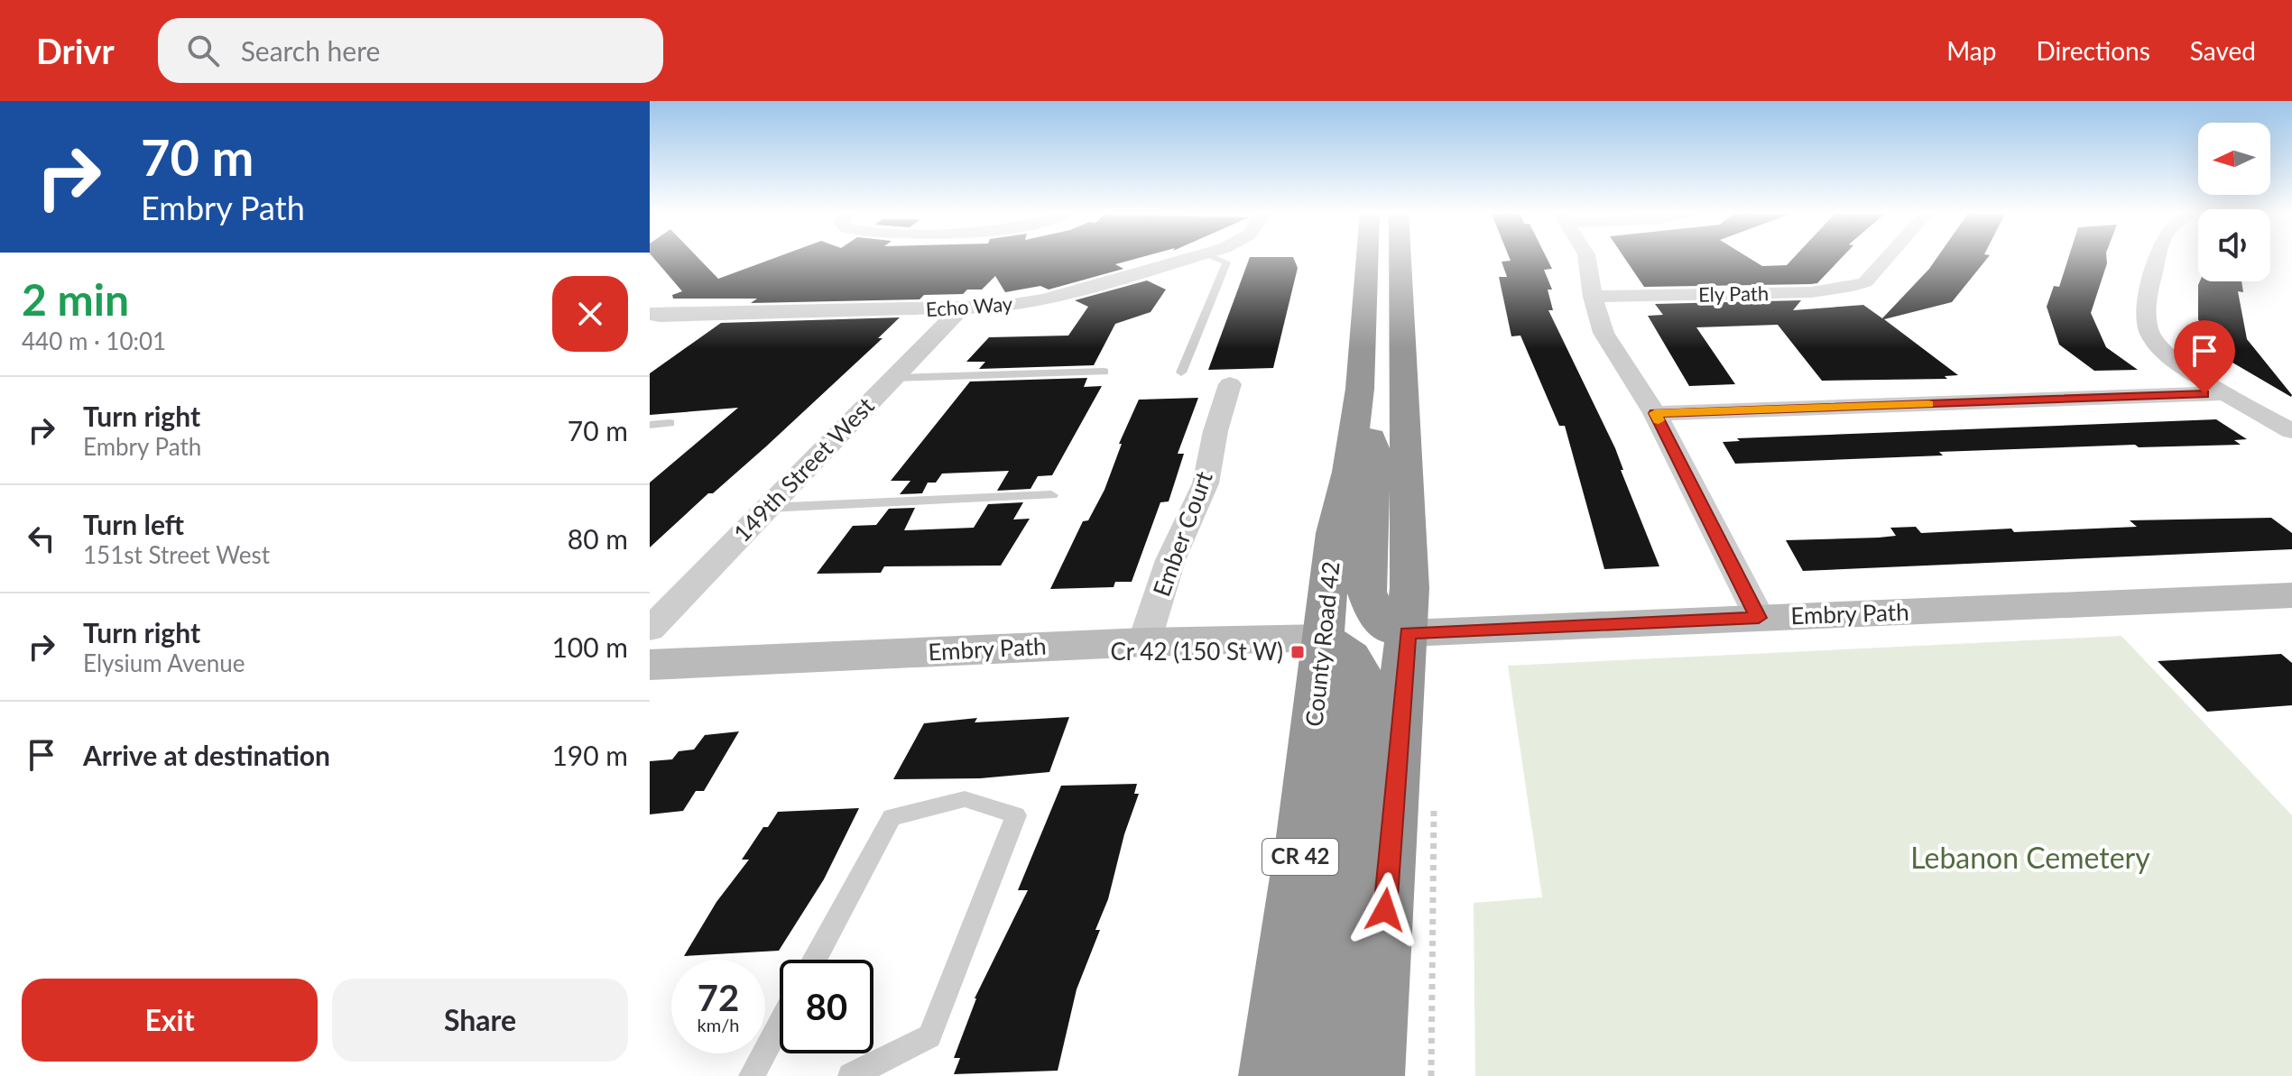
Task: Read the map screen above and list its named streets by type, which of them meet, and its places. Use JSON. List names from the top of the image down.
{
  "streets": {
    "highway": ["County Road 42", "CR 42"],
    "street": [
      "Ely Path",
      "Echo Way",
      "149th Street West",
      "Ember Court",
      "Embry Path"
    ]
  },
  "crossings": [
    ["Echo Way", "149th Street West"],
    ["Ember Court", "Embry Path"],
    ["Embry Path", "County Road 42"]
  ],
  "parks": ["Lebanon Cemetery"],
  "places": {
    "transit": ["Cr 42 (150 St W)"]
  },
  "north": "left",
  "page": {
    "header": "Drivr",
    "search": "Search here",
    "nav": ["Map", "Directions", "Saved"],
    "turn": ["70 m", "Embry Path"],
    "heading": ["2 min", "440 m · 10:01"],
    "list": [
      {
        "name": "Turn right",
        "note": "Embry Path",
        "value": "70 m"
      },
      {
        "name": "Turn left",
        "note": "151st Street West",
        "value": "80 m"
      },
      {
        "name": "Turn right",
        "note": "Elysium Avenue",
        "value": "100 m"
      },
      {
        "name": "Arrive at destination",
        "value": "190 m"
      }
    ],
    "speed": "72 km/h",
    "limit": "80",
    "buttons": ["Exit", "Share"]
  }
}
